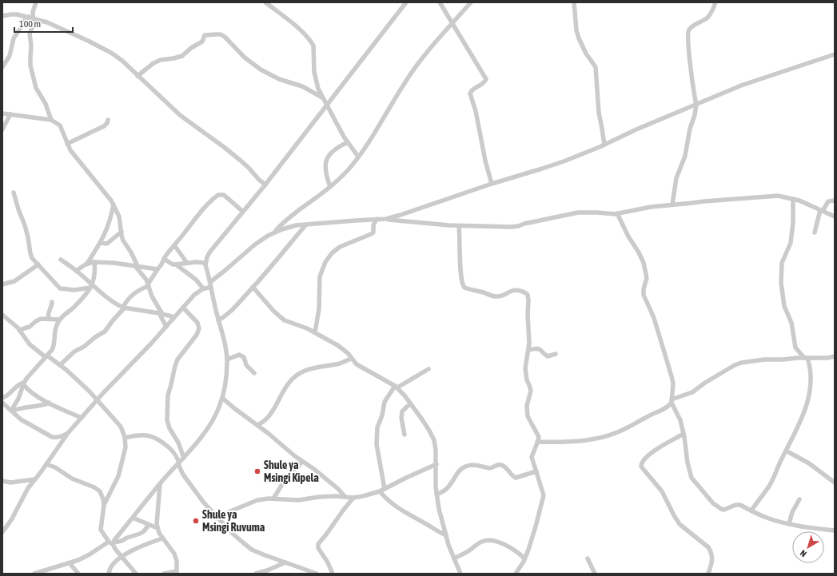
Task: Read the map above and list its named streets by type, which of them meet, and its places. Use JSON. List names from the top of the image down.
{
  "places": ["Shule ya Msingi Kipela", "Shule ya Msingi Ruvuma"],
  "scale_bar": "100 m",
  "north": "bottom left"
}
